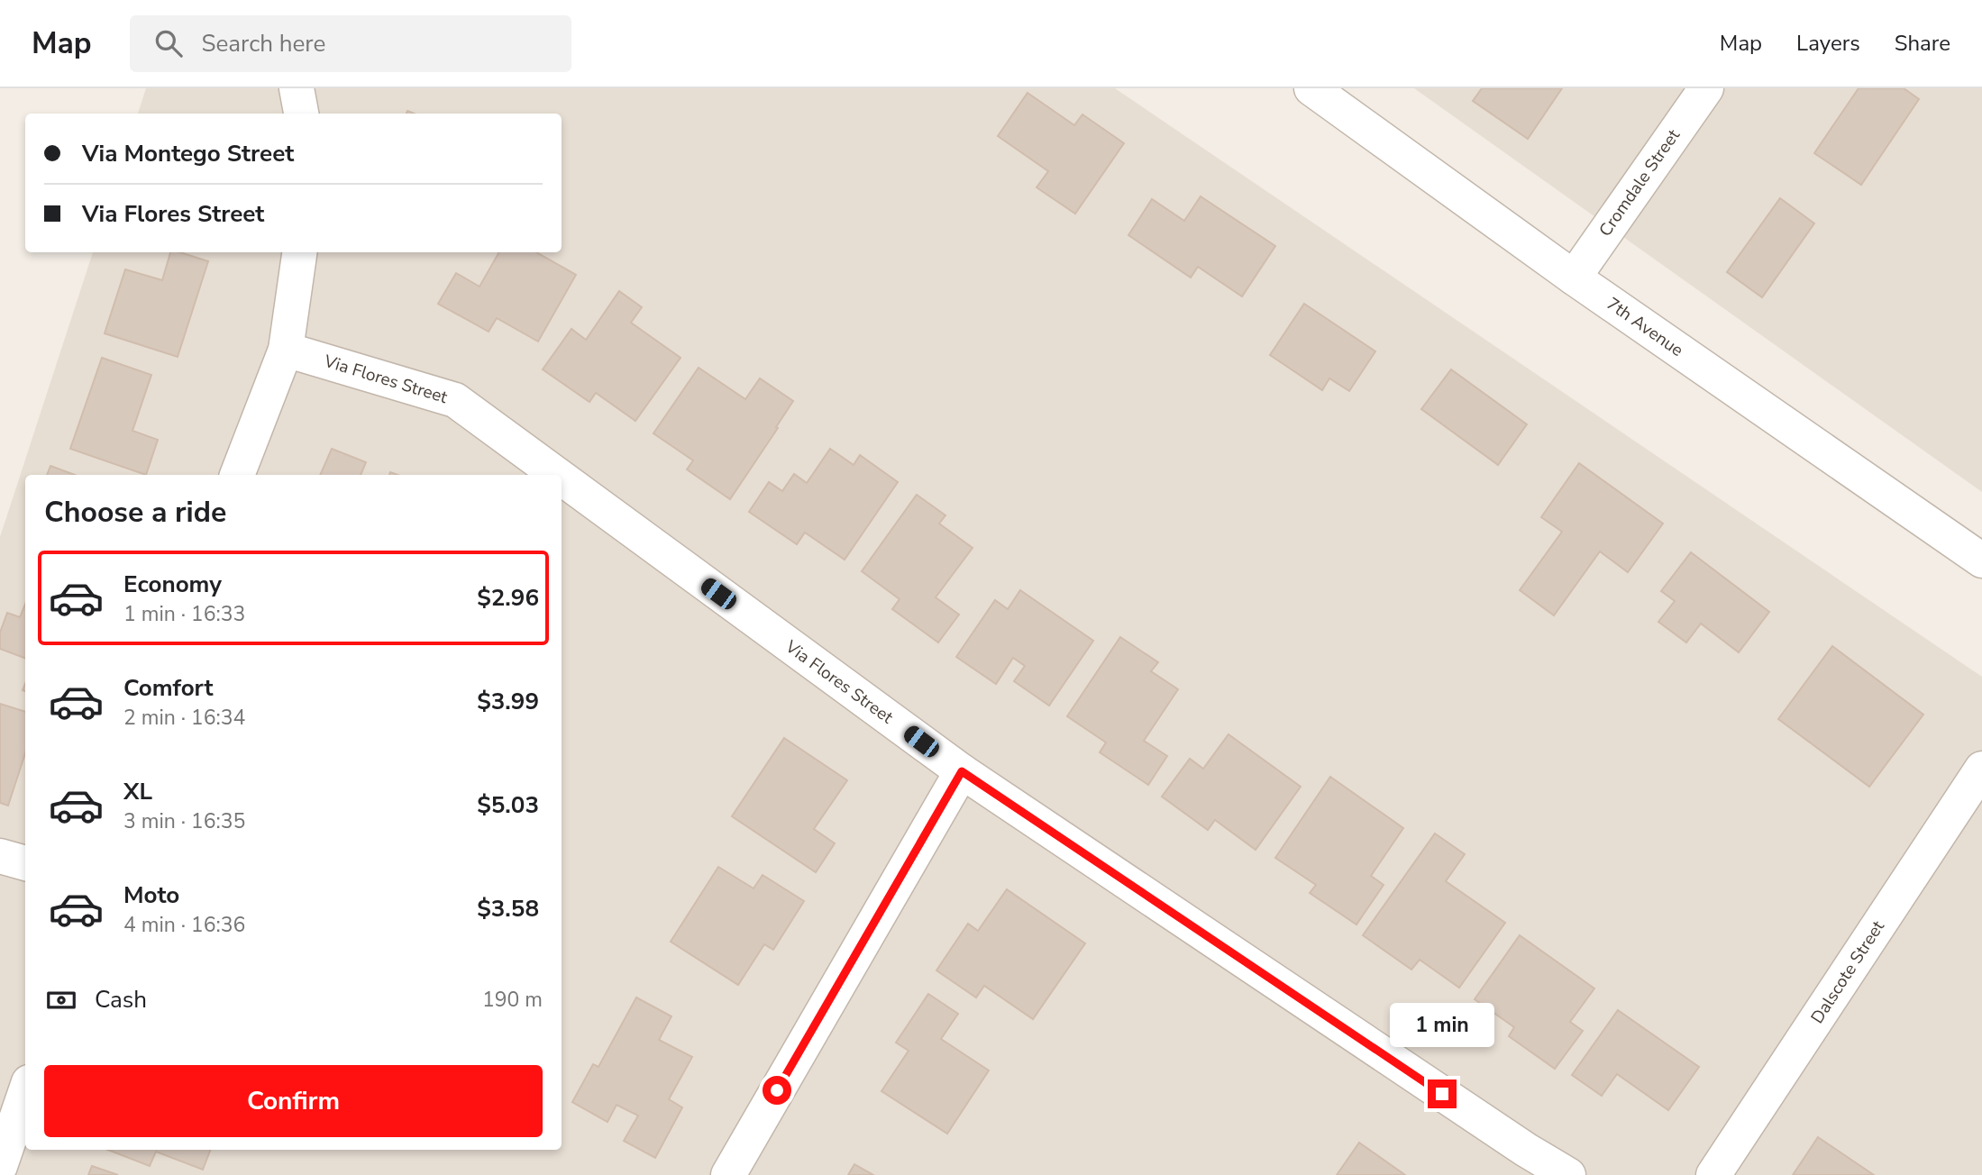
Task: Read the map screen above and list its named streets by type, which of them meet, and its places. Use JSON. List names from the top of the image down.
{
  "streets": {
    "street": [
      "Cromdale Street",
      "7th Avenue",
      "Via Flores Street",
      "Dalscote Street"
    ]
  },
  "crossings": [
    ["Cromdale Street", "7th Avenue"]
  ],
  "page": {
    "header": "Map",
    "search": "Search here",
    "nav": ["Map", "Layers", "Share"],
    "banner": ["Via Montego Street", "Via Flores Street"],
    "heading": "Choose a ride",
    "list": [
      {
        "name": "Economy",
        "note": "1 min · 16:33",
        "value": "$2.96"
      },
      {
        "name": "Comfort",
        "note": "2 min · 16:34",
        "value": "$3.99"
      },
      {
        "name": "XL",
        "note": "3 min · 16:35",
        "value": "$5.03"
      },
      {
        "name": "Moto",
        "note": "4 min · 16:36",
        "value": "$3.58"
      }
    ],
    "pay": ["Cash", "190 m"],
    "bubble": "1 min",
    "buttons": "Confirm"
  }
}
